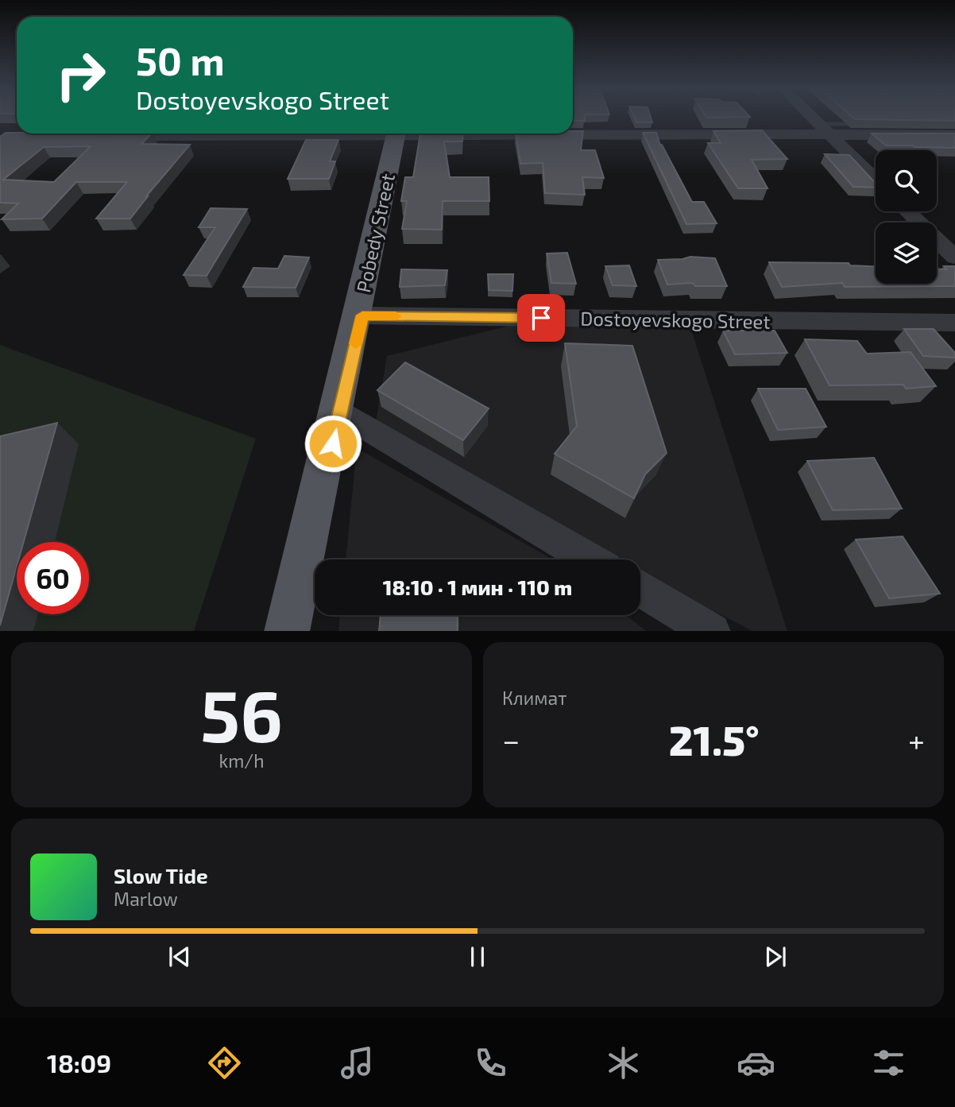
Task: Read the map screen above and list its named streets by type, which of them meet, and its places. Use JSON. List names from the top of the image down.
{
  "streets": {
    "main road": ["Pobedy Street"],
    "street": ["Dostoyevskogo Street"]
  },
  "crossings": [
    ["Pobedy Street", "Dostoyevskogo Street"]
  ],
  "page": {
    "turn": ["50 m", "Dostoyevskogo Street"],
    "limit": "60",
    "trip": "18:10 · 1 мин · 110 m",
    "tile": [
      ["56", "km/h"],
      "Климат"
    ],
    "heat": ["−", "21.5°", "+"],
    "song": ["Slow Tide", "Marlow"],
    "tabs": "18:09"
  }
}
